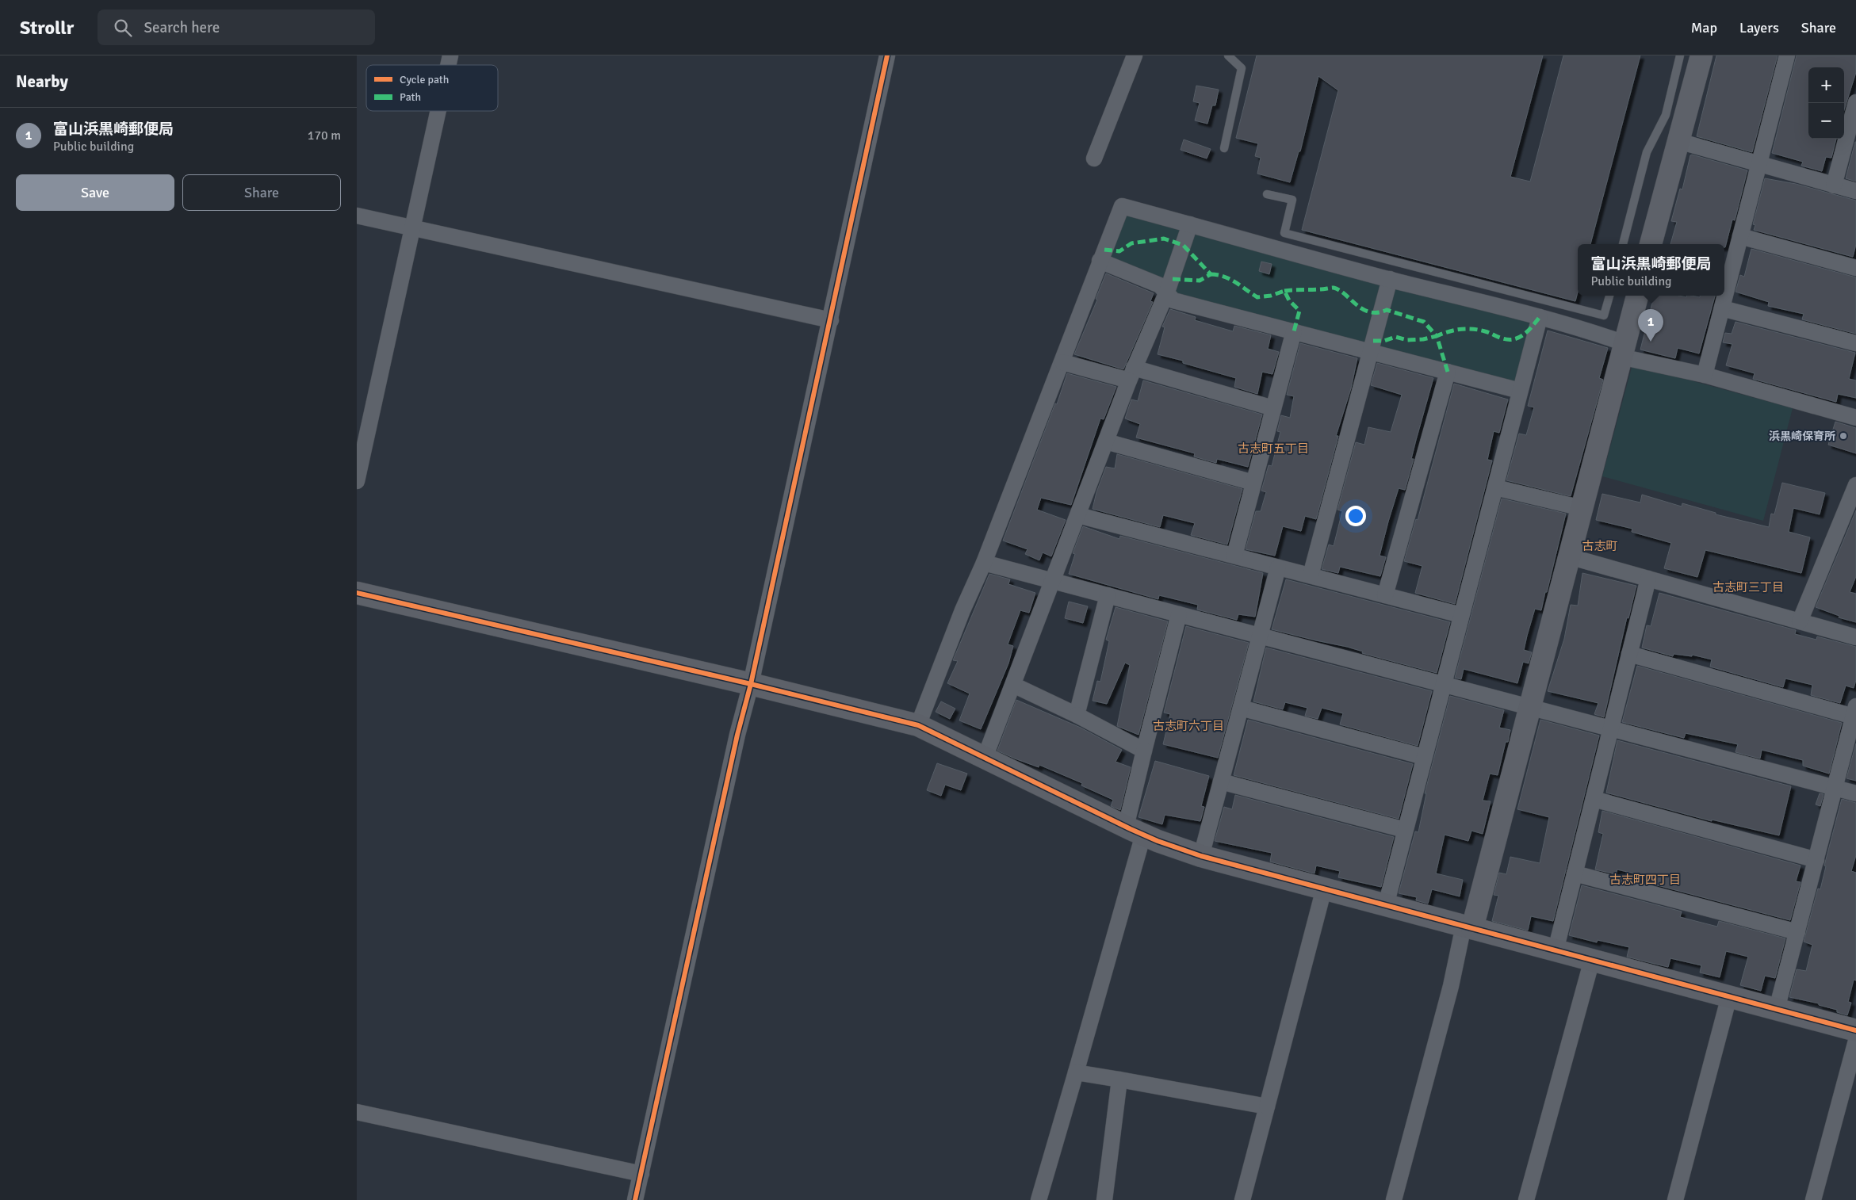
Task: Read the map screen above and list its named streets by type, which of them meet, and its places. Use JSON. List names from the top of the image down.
{
  "districts": [
    "古志町五丁目",
    "古志町",
    "古志町三丁目",
    "古志町六丁目",
    "古志町四丁目"
  ],
  "places": ["浜黒崎保育所"],
  "legend": ["Cycle path", "Path"],
  "page": {
    "header": "Strollr",
    "search": "Search here",
    "nav": ["Map", "Layers", "Share"],
    "heading": "Nearby",
    "map_buttons": ["+", "−"],
    "list": [
      {
        "mark": "1",
        "name": "富山浜黒崎郵便局",
        "note": "Public building",
        "value": "170 m"
      }
    ],
    "buttons": ["Save", "Share"],
    "popup": ["富山浜黒崎郵便局", "Public building"],
    "pins": "1"
  }
}
